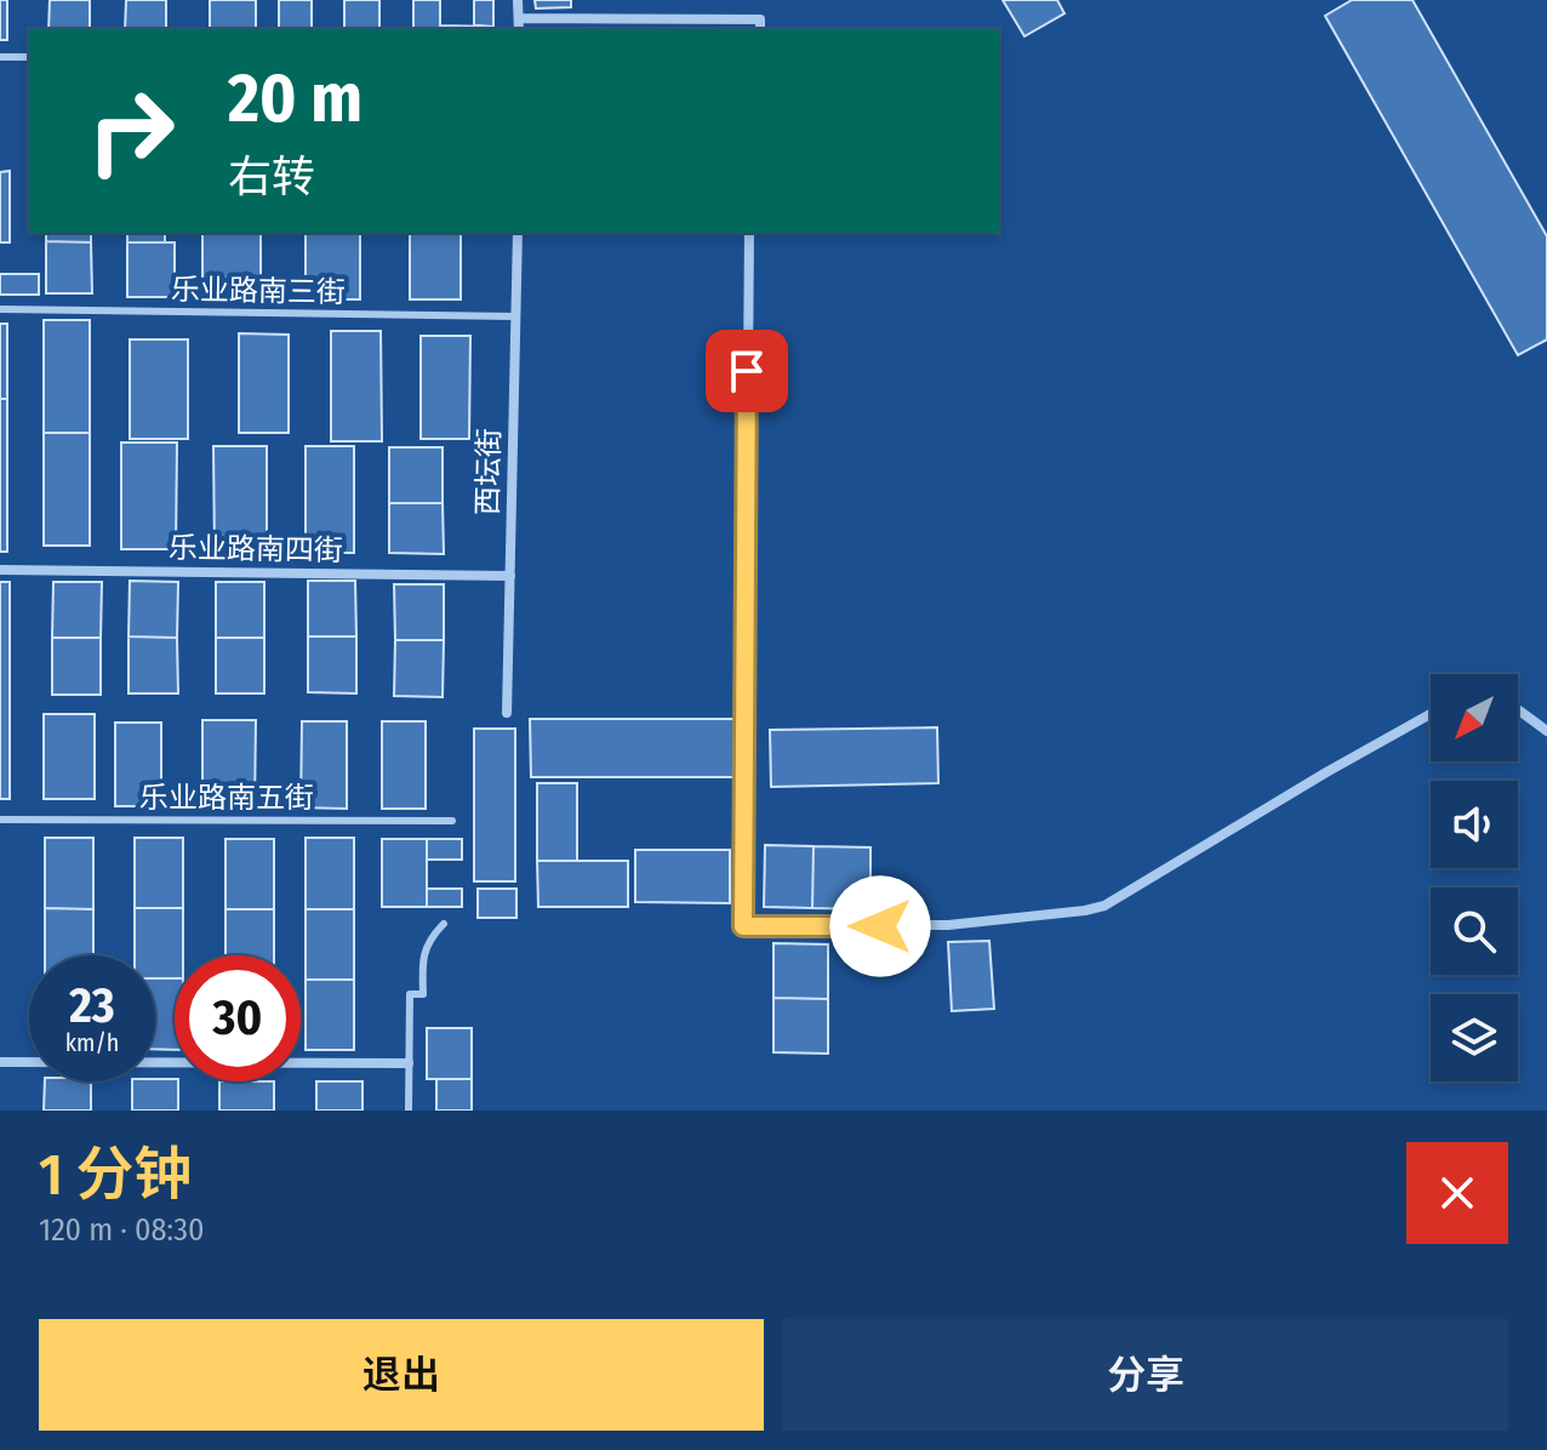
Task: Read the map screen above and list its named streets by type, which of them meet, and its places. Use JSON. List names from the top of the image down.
{
  "streets": {
    "street": ["西坛街", "乐业路南四街"],
    "lane": ["乐业路南三街", "乐业路南五街"]
  },
  "crossings": [
    ["乐业路南三街", "西坛街"],
    ["西坛街", "乐业路南四街"]
  ],
  "north": "bottom left",
  "page": {
    "turn": ["20 m", "右转"],
    "speed": "23 km/h",
    "limit": "30",
    "heading": ["1 分钟", "120 m · 08:30"],
    "buttons": ["退出", "分享"]
  }
}
